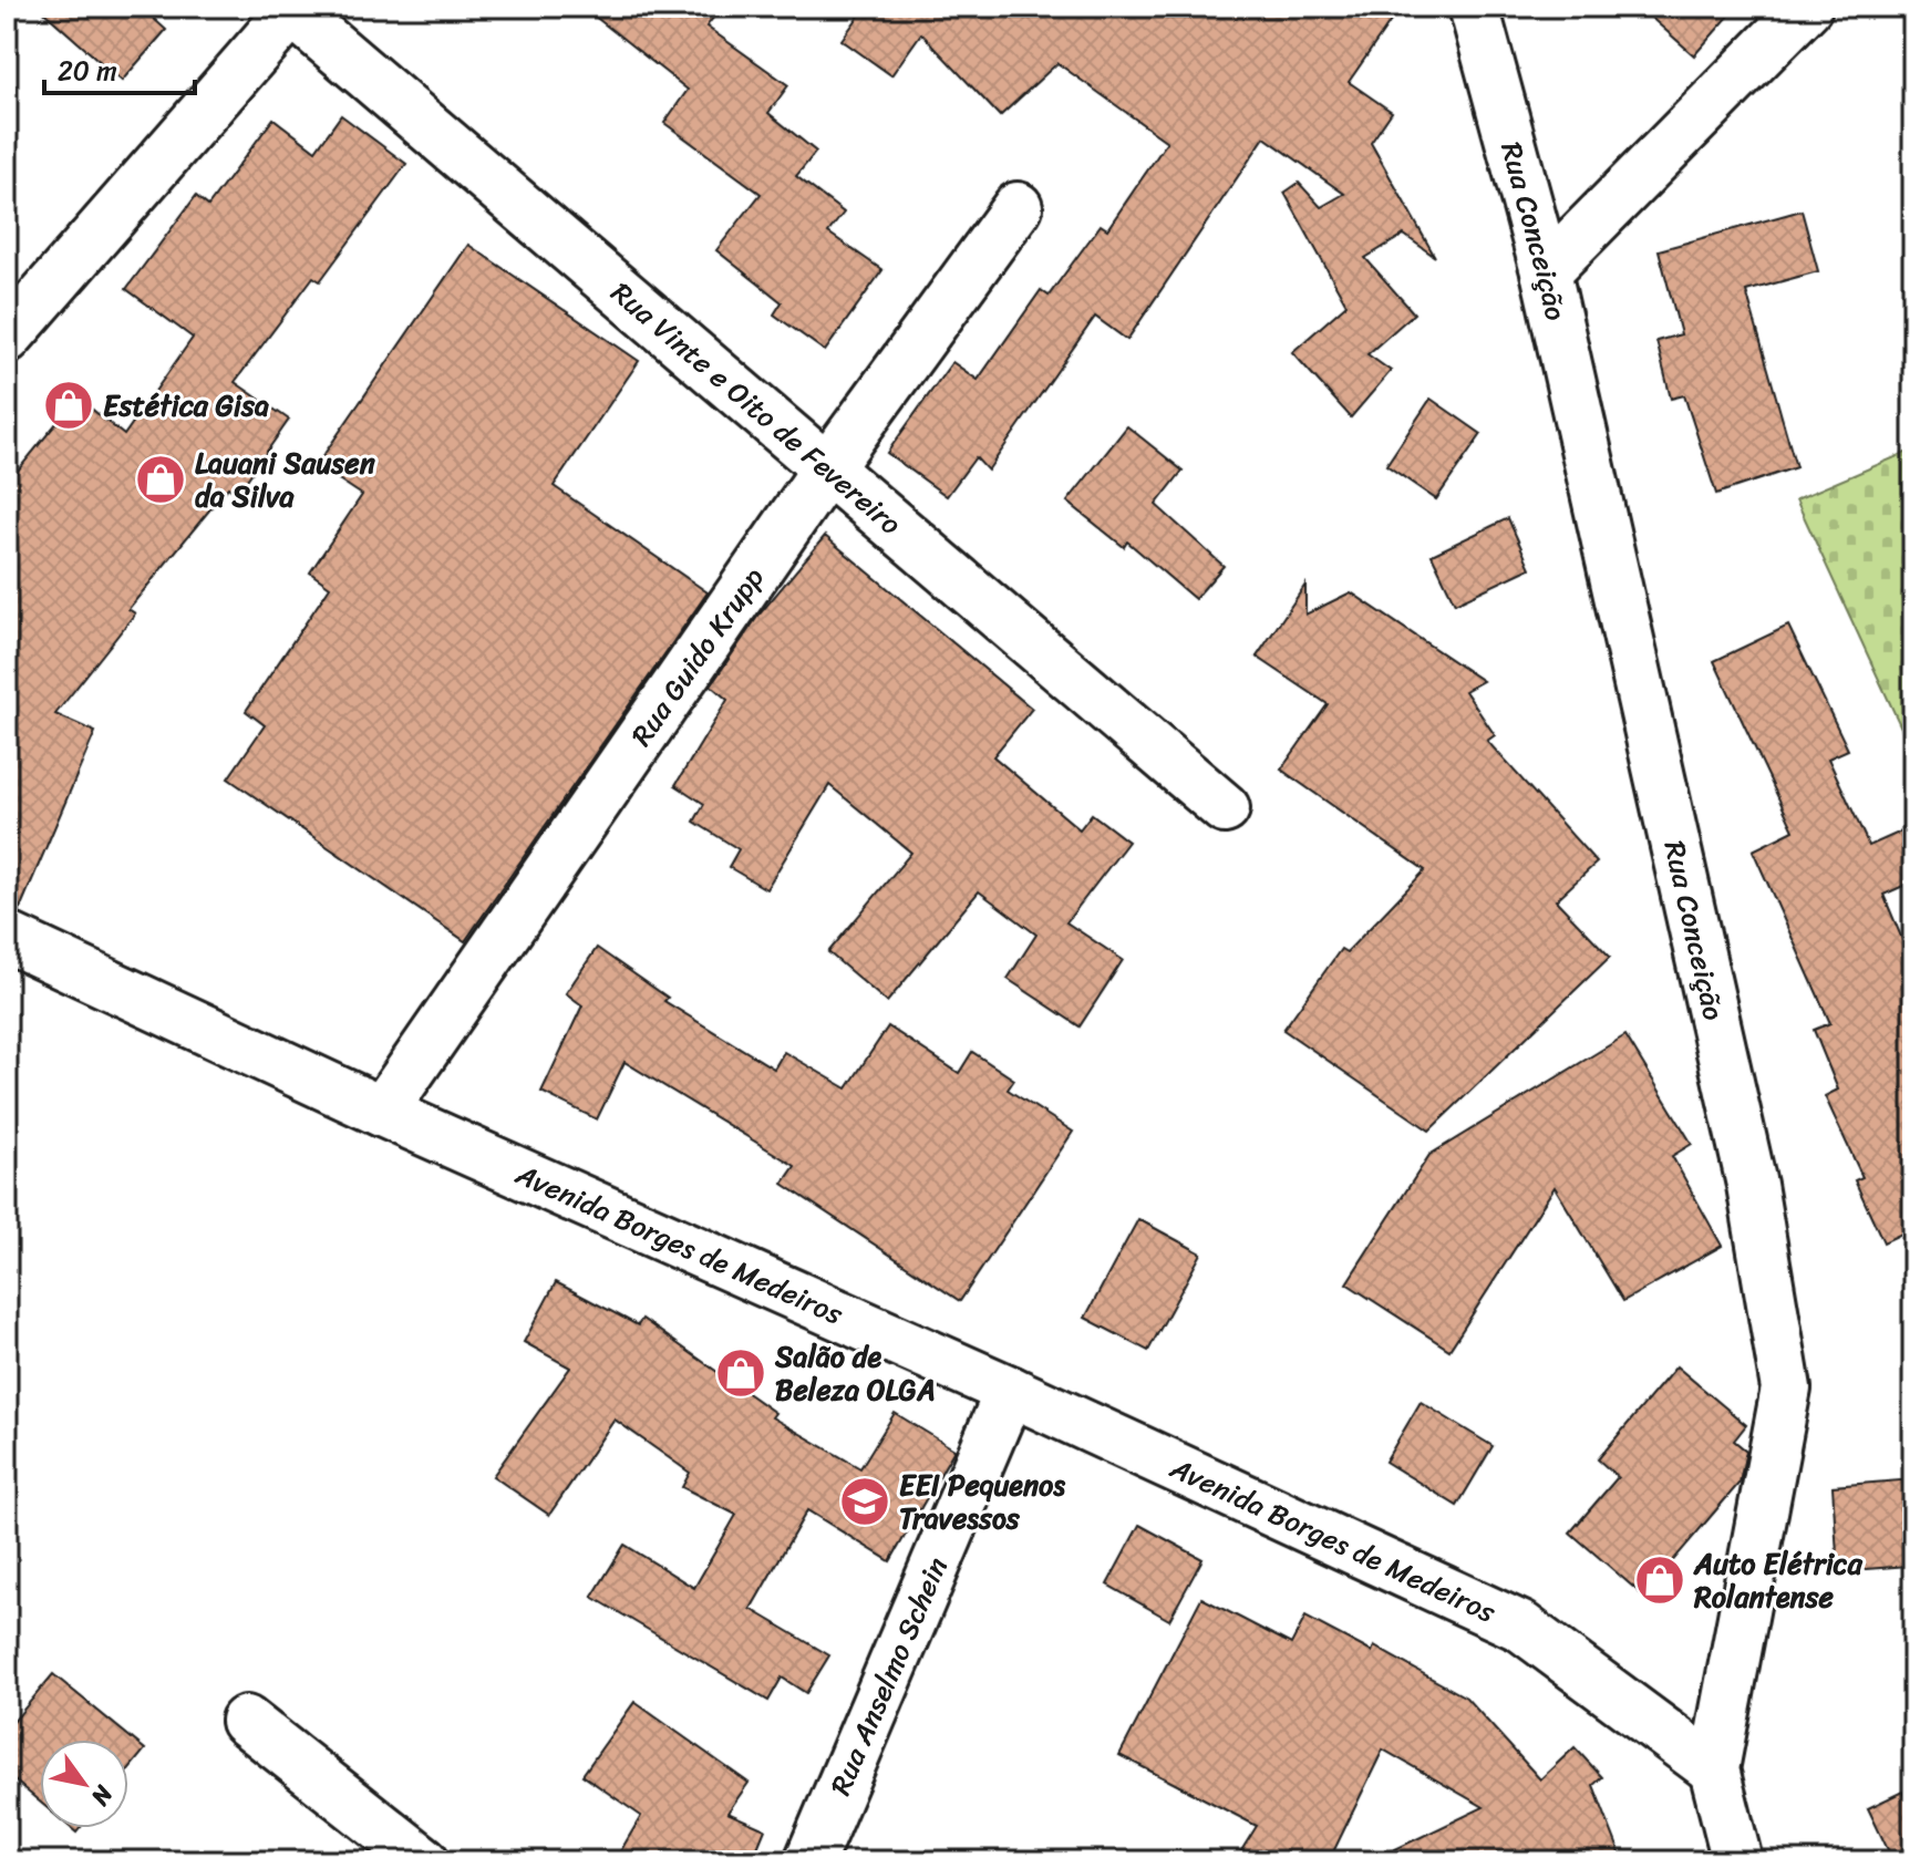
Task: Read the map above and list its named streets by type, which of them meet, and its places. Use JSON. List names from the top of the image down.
{
  "streets": {
    "street": [
      "Rua Conceição",
      "Rua Vinte e Oito de Fevereiro",
      "Rua Guido Krupp",
      "Avenida Borges de Medeiros",
      "Rua Anselmo Schein"
    ]
  },
  "crossings": [
    ["Rua Conceição", "Avenida Borges de Medeiros"],
    ["Rua Vinte e Oito de Fevereiro", "Rua Guido Krupp"],
    ["Rua Guido Krupp", "Avenida Borges de Medeiros"],
    ["Avenida Borges de Medeiros", "Rua Anselmo Schein"]
  ],
  "places": {
    "shop": [
      "Estética Gisa",
      "Lauani Sausen da Silva",
      "Salão de Beleza OLGA",
      "Auto Elétrica Rolantense"
    ],
    "school or university": ["EEI Pequenos Travessos"]
  },
  "scale_bar": "20 m",
  "north": "bottom right"
}
